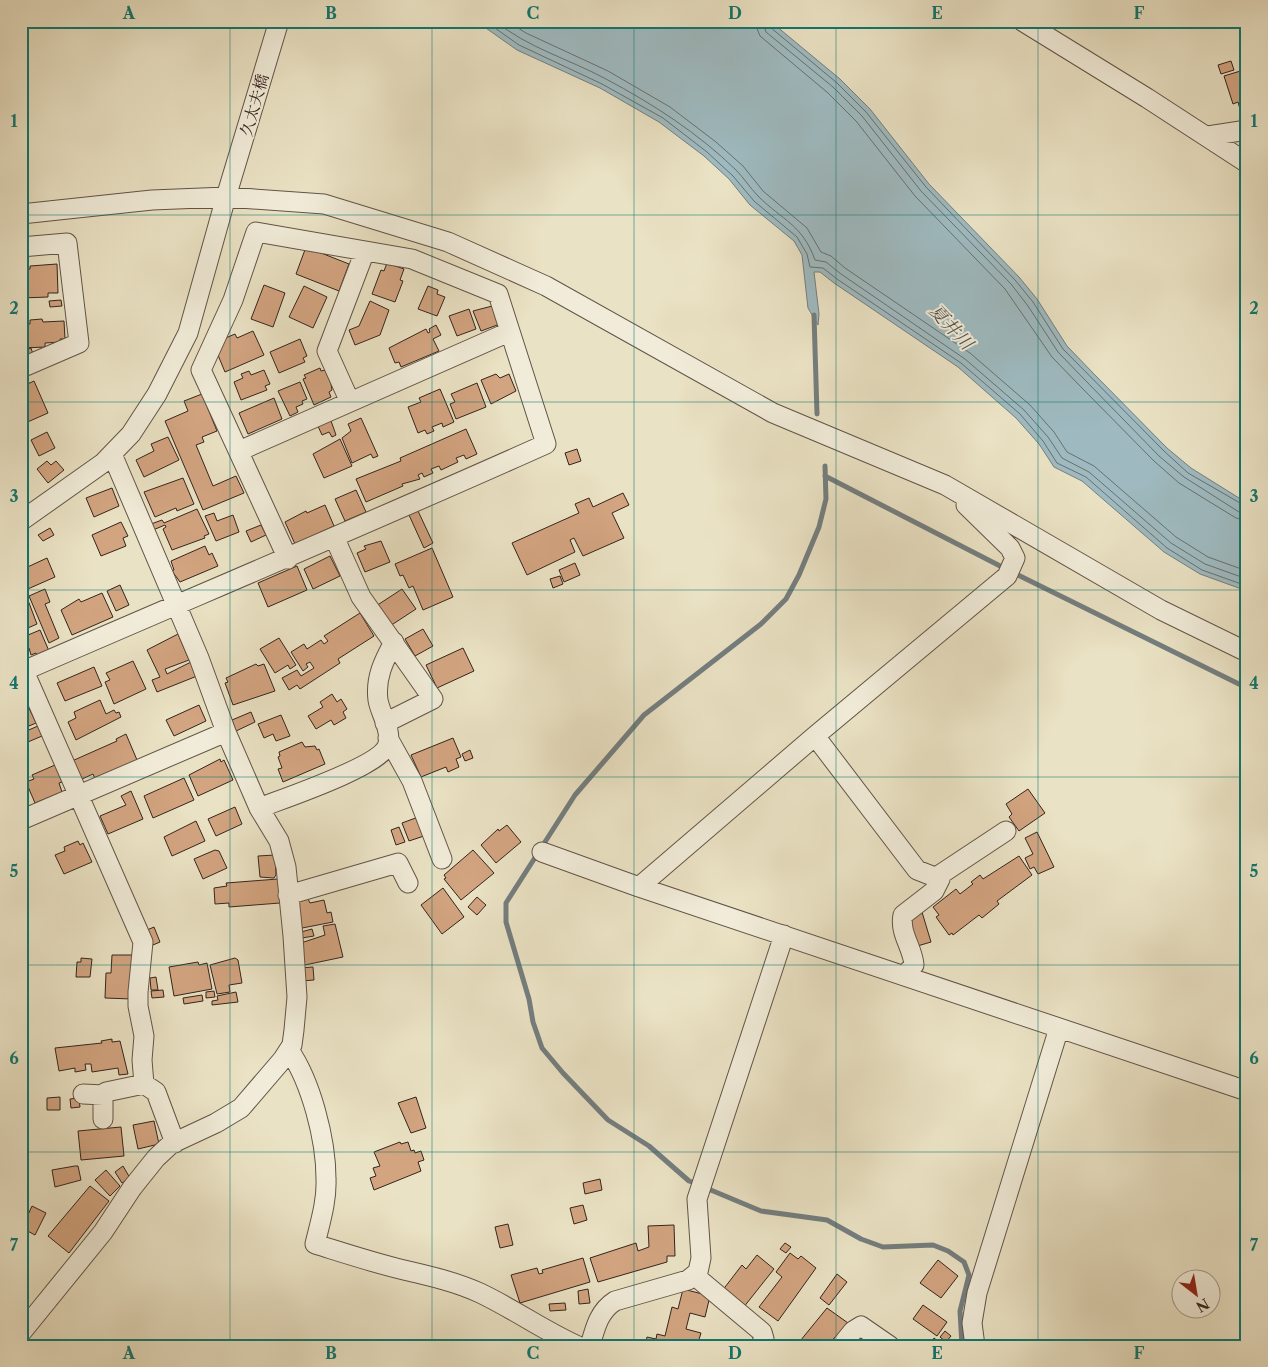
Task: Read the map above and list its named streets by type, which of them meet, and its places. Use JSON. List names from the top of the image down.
{
  "streets": {
    "street": ["久太夫橋"]
  },
  "water": ["夏井川"],
  "north": "bottom right",
  "grid": {
    "columns": [
      "A",
      "B",
      "C",
      "D",
      "E",
      "F"
    ],
    "rows": [
      "1",
      "2",
      "3",
      "4",
      "5",
      "6",
      "7"
    ]
  }
}
